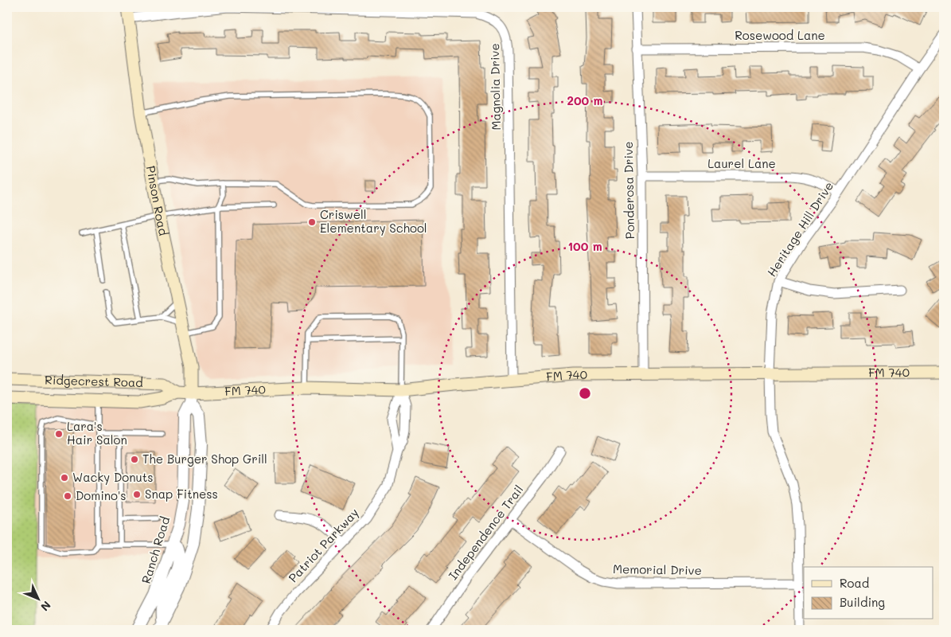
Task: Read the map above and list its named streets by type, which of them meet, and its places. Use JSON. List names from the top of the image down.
{
  "streets": {
    "main road": ["Pinson Road", "FM 740", "Ridgecrest Road"],
    "street": [
      "Rosewood Lane",
      "Magnolia Drive",
      "Laurel Lane",
      "Ponderosa Drive",
      "Heritage Hill Drive",
      "Independence Trail",
      "Patriot Parkway",
      "Ranch Road",
      "Memorial Drive"
    ]
  },
  "crossings": [
    ["Rosewood Lane", "Ponderosa Drive"],
    ["Rosewood Lane", "Heritage Hill Drive"],
    ["Magnolia Drive", "Pinson Road"],
    ["Magnolia Drive", "FM 740"],
    ["Laurel Lane", "Ponderosa Drive"],
    ["Laurel Lane", "Heritage Hill Drive"],
    ["Ponderosa Drive", "FM 740"],
    ["Pinson Road", "FM 740"],
    ["Pinson Road", "Ridgecrest Road"],
    ["Pinson Road", "Ranch Road"],
    ["Heritage Hill Drive", "FM 740"],
    ["Heritage Hill Drive", "Memorial Drive"],
    ["FM 740", "Ridgecrest Road"],
    ["FM 740", "Patriot Parkway"],
    ["FM 740", "Ranch Road"],
    ["Ridgecrest Road", "Ranch Road"],
    ["Independence Trail", "Memorial Drive"]
  ],
  "places": [
    "Criswell Elementary School",
    "Lara's Hair Salon",
    "The Burger Shop Grill",
    "Wacky Donuts",
    "Snap Fitness",
    "Domino's"
  ],
  "legend": ["Road", "Building"],
  "north": "bottom right",
  "rings": ["200 m", "100 m"]
}
